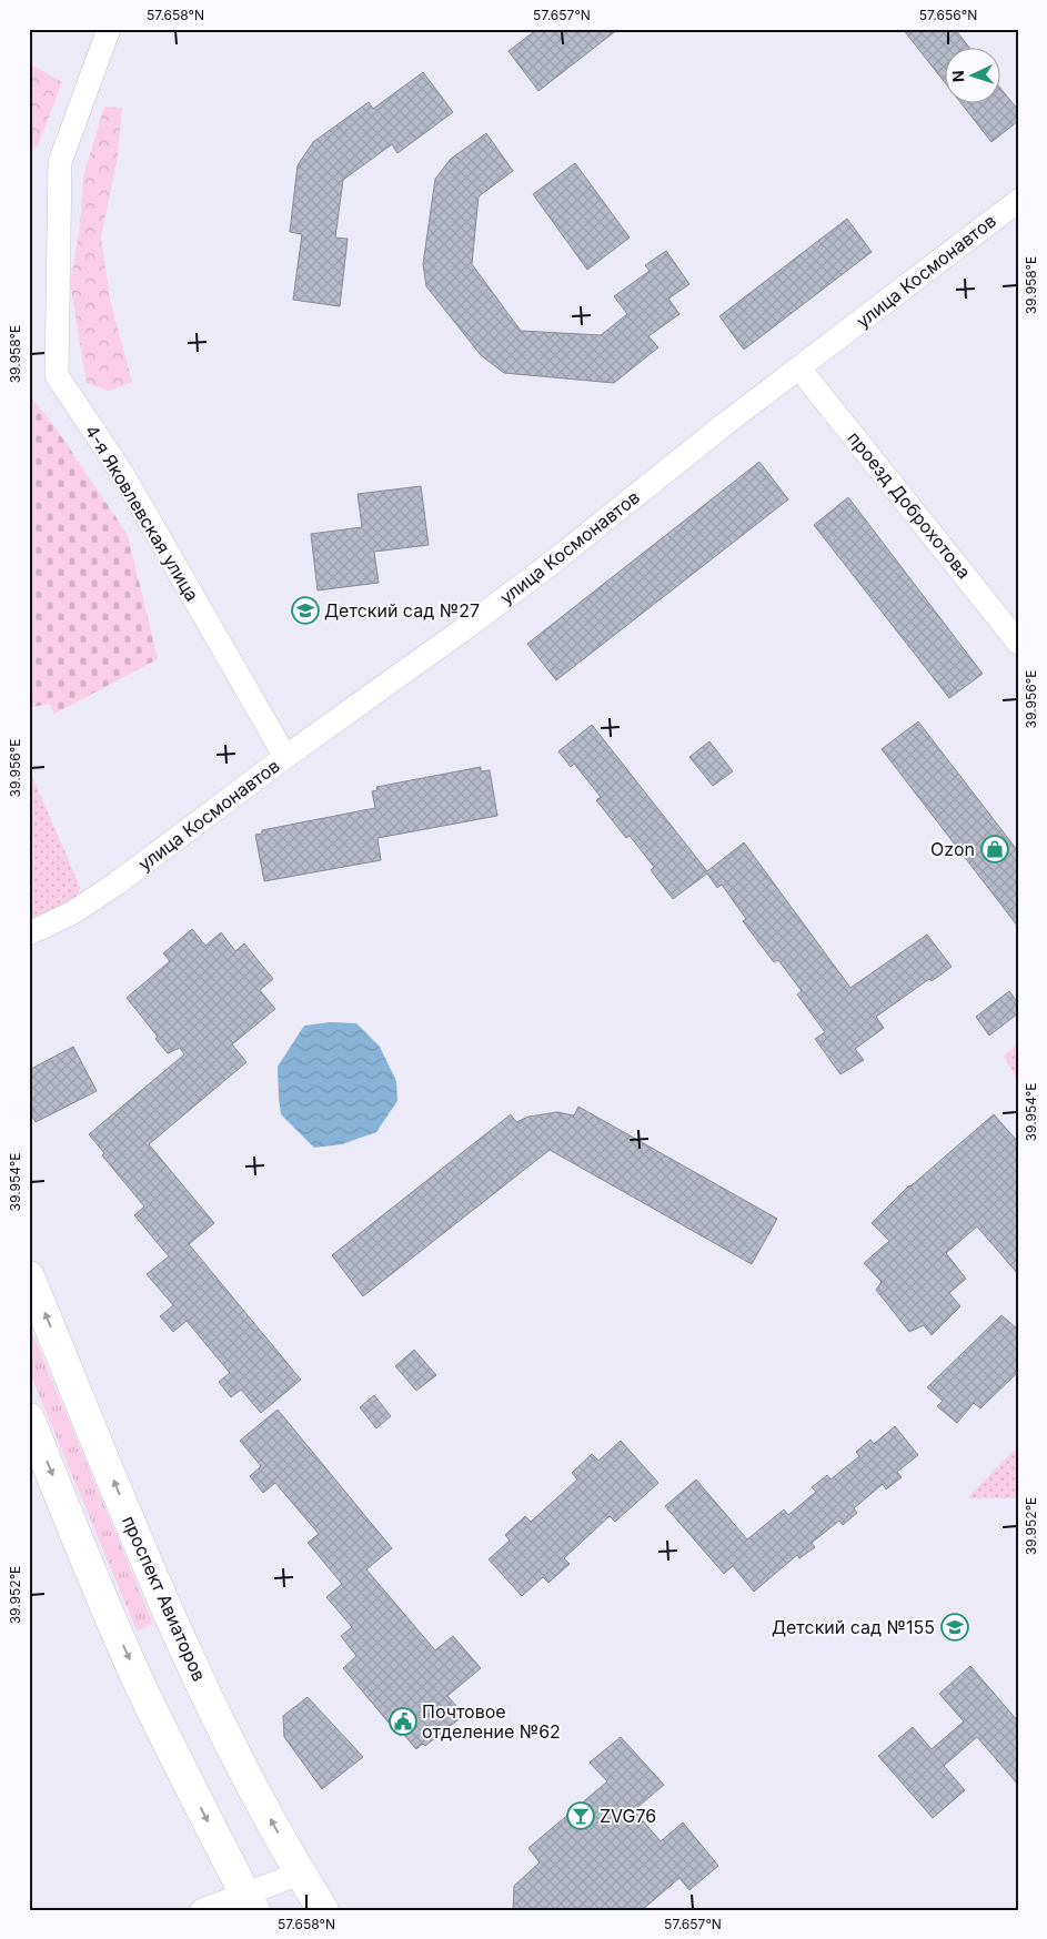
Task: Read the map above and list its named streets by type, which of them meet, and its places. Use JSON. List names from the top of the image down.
{
  "streets": {
    "main road": ["проспект Авиаторов"],
    "street": ["улица Космонавтов", "проезд Доброхотова", "4-я Яковлевская улица"]
  },
  "crossings": [
    ["улица Космонавтов", "проезд Доброхотова"],
    ["улица Космонавтов", "4-я Яковлевская улица"]
  ],
  "places": {
    "school or university": ["Детский сад №27", "Детский сад №155"],
    "shop": ["Ozon"],
    "public building": ["Почтовое отделение №62"],
    "bar": ["ZVG76"]
  },
  "north": "left",
  "coordinates": [
    "57.658°N",
    "57.657°N",
    "57.656°N",
    "39.958°E",
    "39.956°E",
    "39.954°E",
    "39.952°E"
  ]
}
